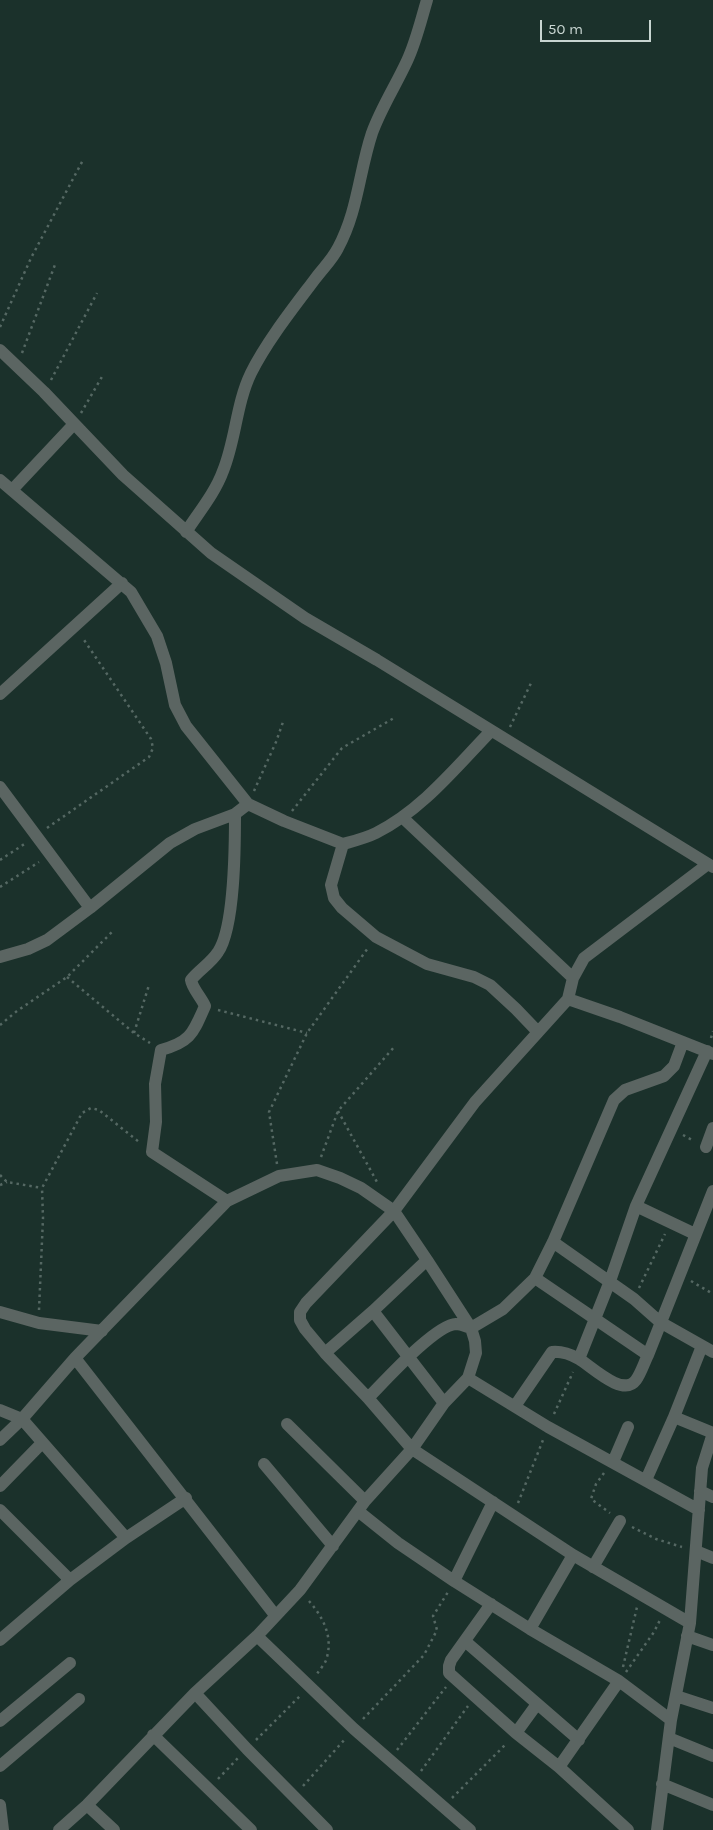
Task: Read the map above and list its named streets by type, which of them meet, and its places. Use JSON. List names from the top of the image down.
{
  "scale_bar": "50 m"
}
